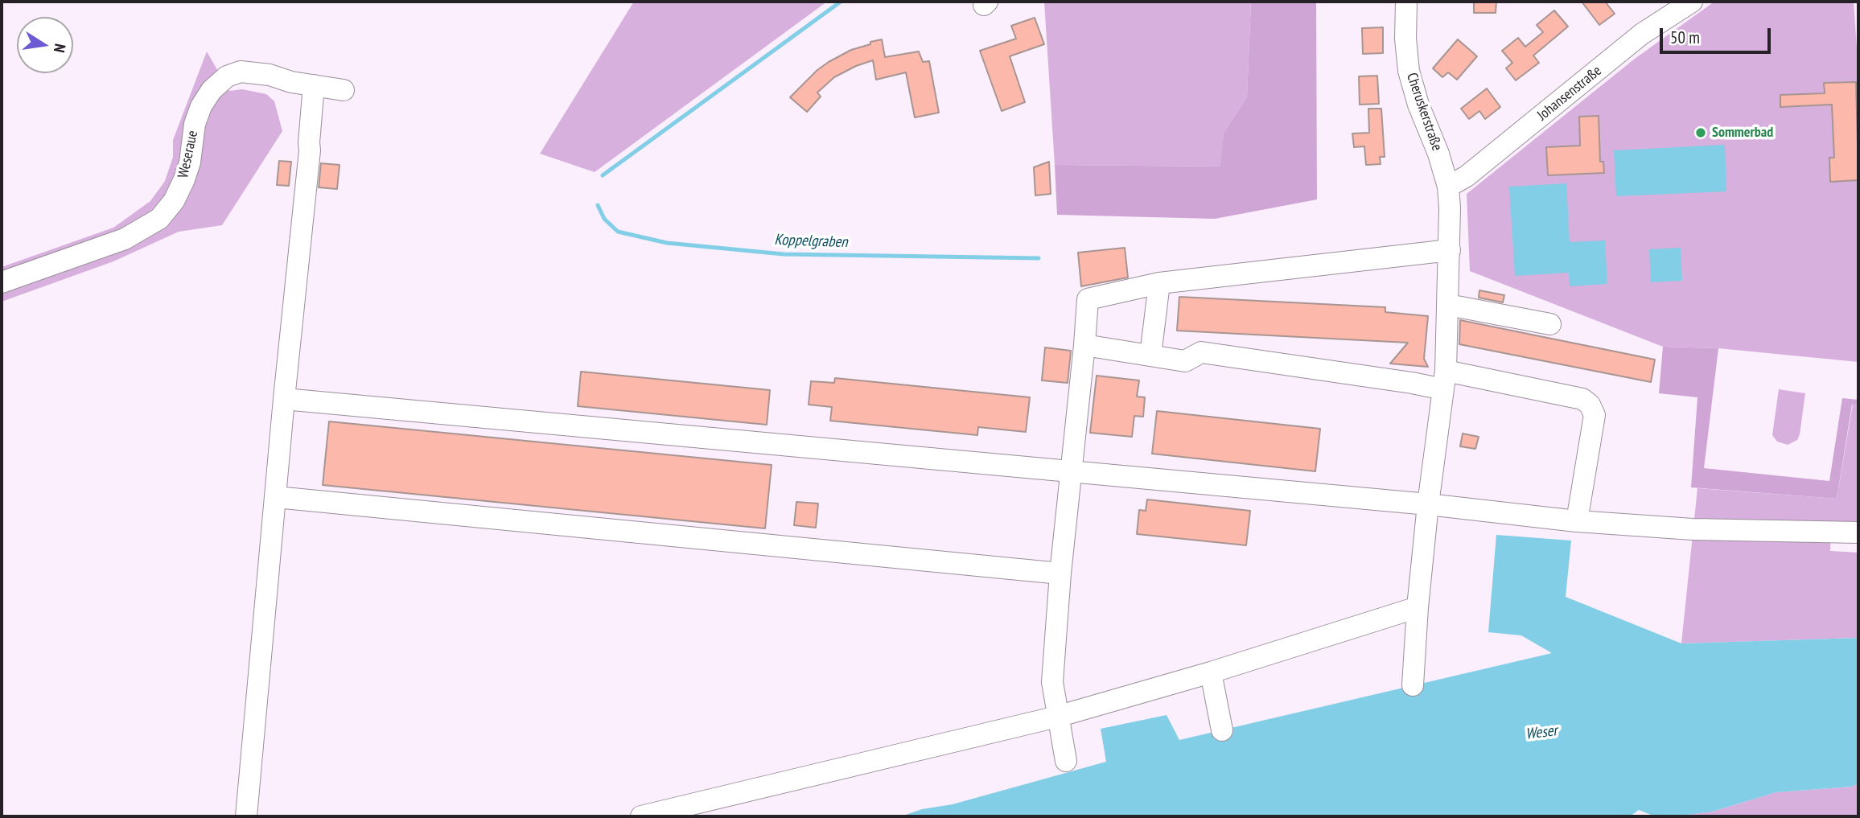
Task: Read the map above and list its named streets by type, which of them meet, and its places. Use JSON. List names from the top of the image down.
{
  "streets": {
    "street": ["Johansenstraße", "Cheruskerstraße", "Weseraue"]
  },
  "crossings": [
    ["Johansenstraße", "Cheruskerstraße"]
  ],
  "water": ["Koppelgraben", "Weser"],
  "places": ["Sommerbad"],
  "scale_bar": "50 m",
  "north": "right"
}
